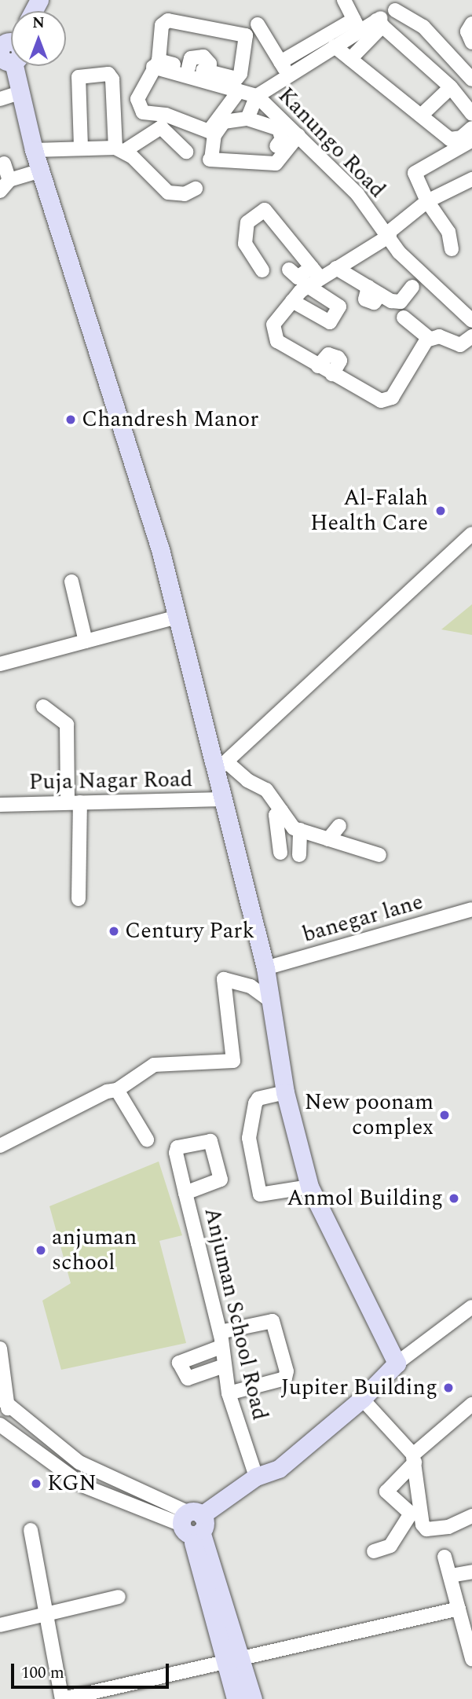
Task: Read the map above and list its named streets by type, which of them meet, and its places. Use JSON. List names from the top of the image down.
{
  "streets": {
    "street": [
      "Kanungo Road",
      "Puja Nagar Road",
      "banegar lane",
      "Anjuman School Road"
    ]
  },
  "places": [
    "Chandresh Manor",
    "Al-Falah Health Care",
    "Century Park",
    "New poonam complex",
    "Anmol Building",
    "anjuman school",
    "Jupiter Building",
    "KGN"
  ],
  "scale_bar": "100 m",
  "north": "top"
}
